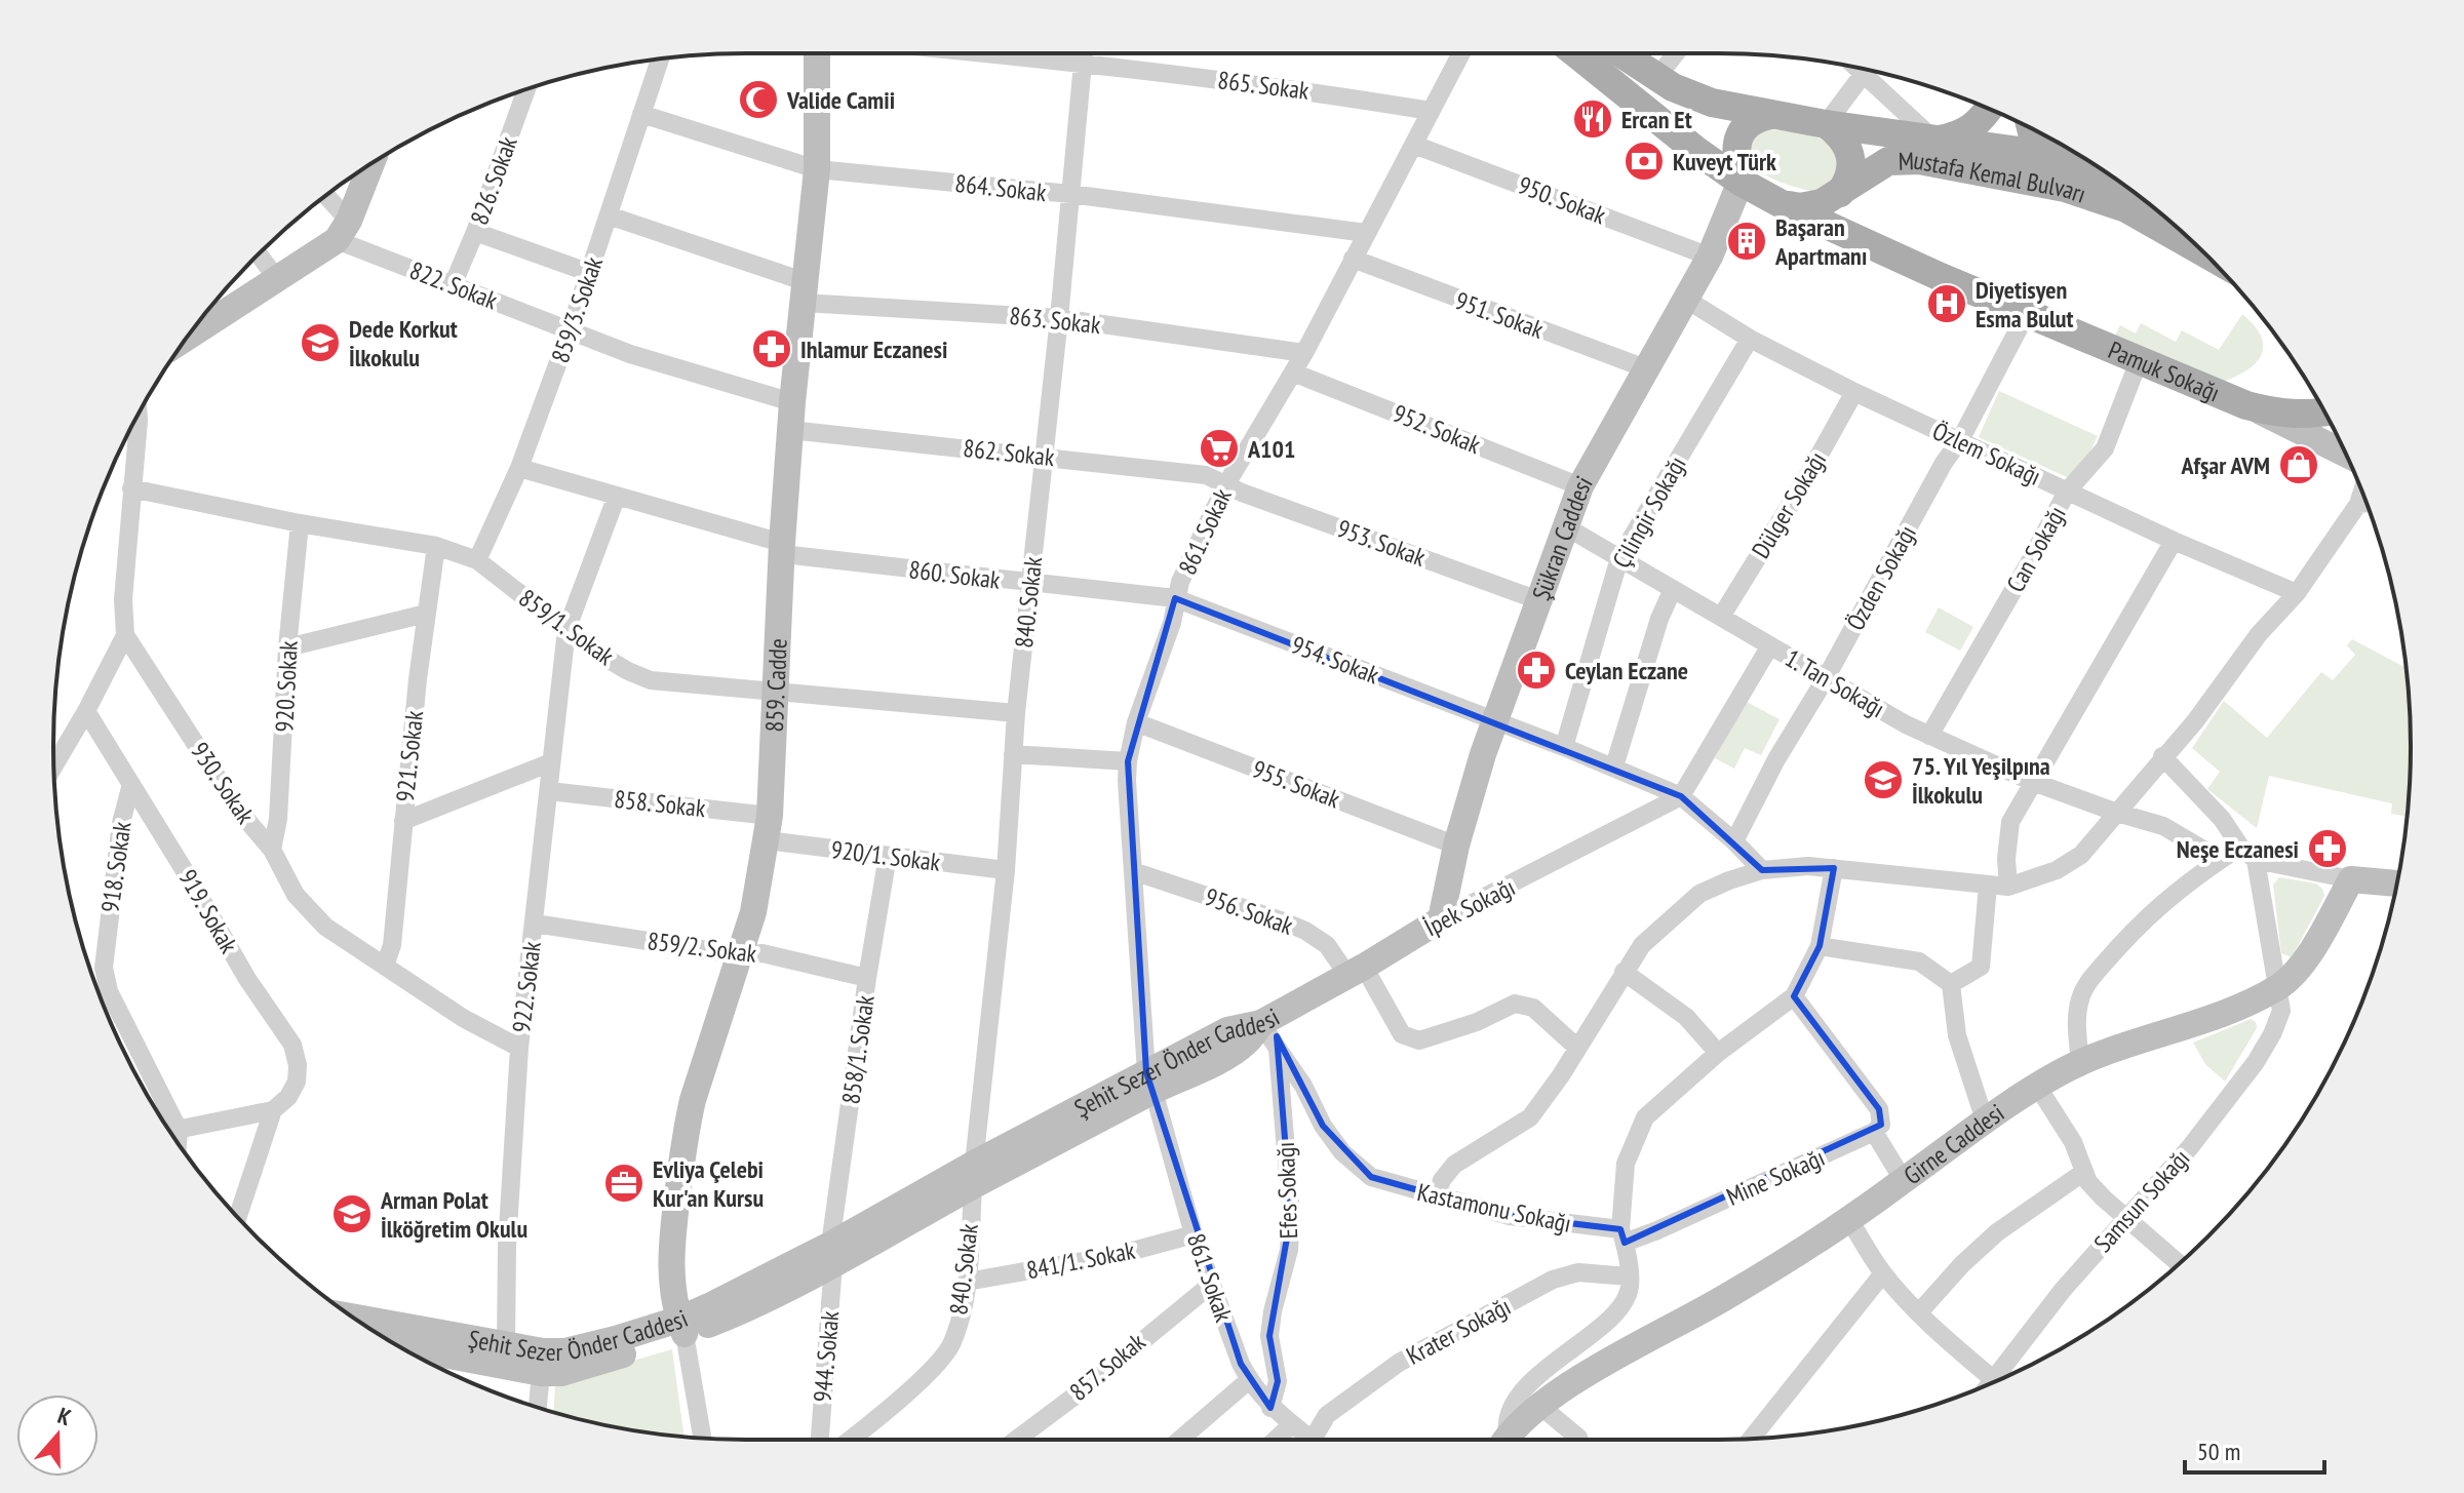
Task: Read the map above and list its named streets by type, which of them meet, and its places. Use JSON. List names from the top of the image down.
{
  "streets": {
    "main road": ["Mustafa Kemal Bulvarı", "Pamuk Sokağı"],
    "street": [
      "865. Sokak",
      "826. Sokak",
      "864. Sokak",
      "950. Sokak",
      "822. Sokak",
      "859/3. Sokak",
      "951. Sokak",
      "863. Sokak",
      "952. Sokak",
      "862. Sokak",
      "Özlem Sokağı",
      "Dülger Sokağı",
      "Çilingir Sokağı",
      "861. Sokak",
      "Şükran Caddesi",
      "953. Sokak",
      "Can Sokağı",
      "860. Sokak",
      "Özden Sokağı",
      "840. Sokak",
      "859/1. Sokak",
      "954. Sokak",
      "1. Tan Sokağı",
      "859. Cadde",
      "920. Sokak",
      "921. Sokak",
      "930. Sokak",
      "955. Sokak",
      "858. Sokak",
      "920/1. Sokak",
      "918. Sokak",
      "İpek Sokağı",
      "919. Sokak",
      "956. Sokak",
      "859/2. Sokak",
      "922. Sokak",
      "858/1. Sokak",
      "Şehit Sezer Önder Caddesi",
      "Girne Caddesi",
      "Mine Sokağı",
      "Efes Sokağı",
      "Samsun Sokağı",
      "Kastamonu Sokağı",
      "841/1. Sokak",
      "Krater Sokağı",
      "944. Sokak",
      "857. Sokak"
    ]
  },
  "crossings": [
    ["865. Sokak", "861. Sokak"],
    ["865. Sokak", "840. Sokak"],
    ["826. Sokak", "822. Sokak"],
    ["Mustafa Kemal Bulvarı", "Pamuk Sokağı"],
    ["Mustafa Kemal Bulvarı", "Şükran Caddesi"],
    ["864. Sokak", "859/3. Sokak"],
    ["864. Sokak", "861. Sokak"],
    ["864. Sokak", "840. Sokak"],
    ["864. Sokak", "859. Cadde"],
    ["950. Sokak", "861. Sokak"],
    ["950. Sokak", "Şükran Caddesi"],
    ["822. Sokak", "859/3. Sokak"],
    ["859/3. Sokak", "863. Sokak"],
    ["859/3. Sokak", "860. Sokak"],
    ["859/3. Sokak", "859/1. Sokak"],
    ["951. Sokak", "861. Sokak"],
    ["951. Sokak", "Şükran Caddesi"],
    ["863. Sokak", "861. Sokak"],
    ["863. Sokak", "840. Sokak"],
    ["863. Sokak", "859. Cadde"],
    ["Pamuk Sokağı", "Şükran Caddesi"],
    ["Pamuk Sokağı", "Can Sokağı"],
    ["Pamuk Sokağı", "Özden Sokağı"],
    ["952. Sokak", "861. Sokak"],
    ["952. Sokak", "Şükran Caddesi"],
    ["862. Sokak", "861. Sokak"],
    ["862. Sokak", "953. Sokak"],
    ["862. Sokak", "840. Sokak"],
    ["862. Sokak", "859. Cadde"],
    ["Özlem Sokağı", "Dülger Sokağı"],
    ["Özlem Sokağı", "Çilingir Sokağı"],
    ["Özlem Sokağı", "Şükran Caddesi"],
    ["Özlem Sokağı", "Can Sokağı"],
    ["Özlem Sokağı", "Özden Sokağı"],
    ["Dülger Sokağı", "1. Tan Sokağı"],
    ["Çilingir Sokağı", "954. Sokak"],
    ["Çilingir Sokağı", "1. Tan Sokağı"],
    ["861. Sokak", "953. Sokak"],
    ["861. Sokak", "860. Sokak"],
    ["861. Sokak", "954. Sokak"],
    ["861. Sokak", "955. Sokak"],
    ["861. Sokak", "956. Sokak"],
    ["861. Sokak", "Şehit Sezer Önder Caddesi"],
    ["861. Sokak", "Efes Sokağı"],
    ["861. Sokak", "841/1. Sokak"],
    ["861. Sokak", "857. Sokak"],
    ["Şükran Caddesi", "953. Sokak"],
    ["Şükran Caddesi", "954. Sokak"],
    ["Şükran Caddesi", "1. Tan Sokağı"],
    ["Şükran Caddesi", "955. Sokak"],
    ["Şükran Caddesi", "İpek Sokağı"],
    ["Can Sokağı", "1. Tan Sokağı"],
    ["860. Sokak", "840. Sokak"],
    ["860. Sokak", "954. Sokak"],
    ["860. Sokak", "859. Cadde"],
    ["860. Sokak", "922. Sokak"],
    ["Özden Sokağı", "954. Sokak"],
    ["Özden Sokağı", "1. Tan Sokağı"],
    ["840. Sokak", "859/1. Sokak"],
    ["840. Sokak", "920/1. Sokak"],
    ["840. Sokak", "Şehit Sezer Önder Caddesi"],
    ["840. Sokak", "841/1. Sokak"],
    ["859/1. Sokak", "859. Cadde"],
    ["859/1. Sokak", "920. Sokak"],
    ["859/1. Sokak", "921. Sokak"],
    ["859/1. Sokak", "922. Sokak"],
    ["954. Sokak", "İpek Sokağı"],
    ["859. Cadde", "858. Sokak"],
    ["859. Cadde", "920/1. Sokak"],
    ["859. Cadde", "859/2. Sokak"],
    ["859. Cadde", "Şehit Sezer Önder Caddesi"],
    ["920. Sokak", "930. Sokak"],
    ["921. Sokak", "930. Sokak"],
    ["930. Sokak", "922. Sokak"],
    ["858. Sokak", "920/1. Sokak"],
    ["858. Sokak", "922. Sokak"],
    ["920/1. Sokak", "858/1. Sokak"],
    ["918. Sokak", "919. Sokak"],
    ["İpek Sokağı", "956. Sokak"],
    ["İpek Sokağı", "Şehit Sezer Önder Caddesi"],
    ["İpek Sokağı", "Efes Sokağı"],
    ["859/2. Sokak", "922. Sokak"],
    ["859/2. Sokak", "858/1. Sokak"],
    ["922. Sokak", "Şehit Sezer Önder Caddesi"],
    ["858/1. Sokak", "Şehit Sezer Önder Caddesi"],
    ["858/1. Sokak", "944. Sokak"],
    ["Şehit Sezer Önder Caddesi", "Efes Sokağı"],
    ["Şehit Sezer Önder Caddesi", "944. Sokak"],
    ["Girne Caddesi", "Samsun Sokağı"],
    ["Mine Sokağı", "Kastamonu Sokağı"],
    ["Efes Sokağı", "Kastamonu Sokağı"]
  ],
  "places": {
    "mosque": ["Valide Camii"],
    "restaurant": ["Ercan Et"],
    "bank": ["Kuveyt Türk"],
    "building": ["Başaran Apartmanı"],
    "hospital": ["Diyetisyen Esma Bulut"],
    "school or university": ["Dede Korkut İlkokulu", "75. Yıl Yeşilpına İlkokulu", "Arman Polat İlköğretim Okulu"],
    "pharmacy": ["Ihlamur Eczanesi", "Ceylan Eczane", "Neşe Eczanesi"],
    "supermarket": ["A101"],
    "shop": ["Afşar AVM"],
    "office": ["Evliya Çelebi Kur'an Kursu"]
  },
  "scale_bar": "50 m",
  "north": "top"
}
